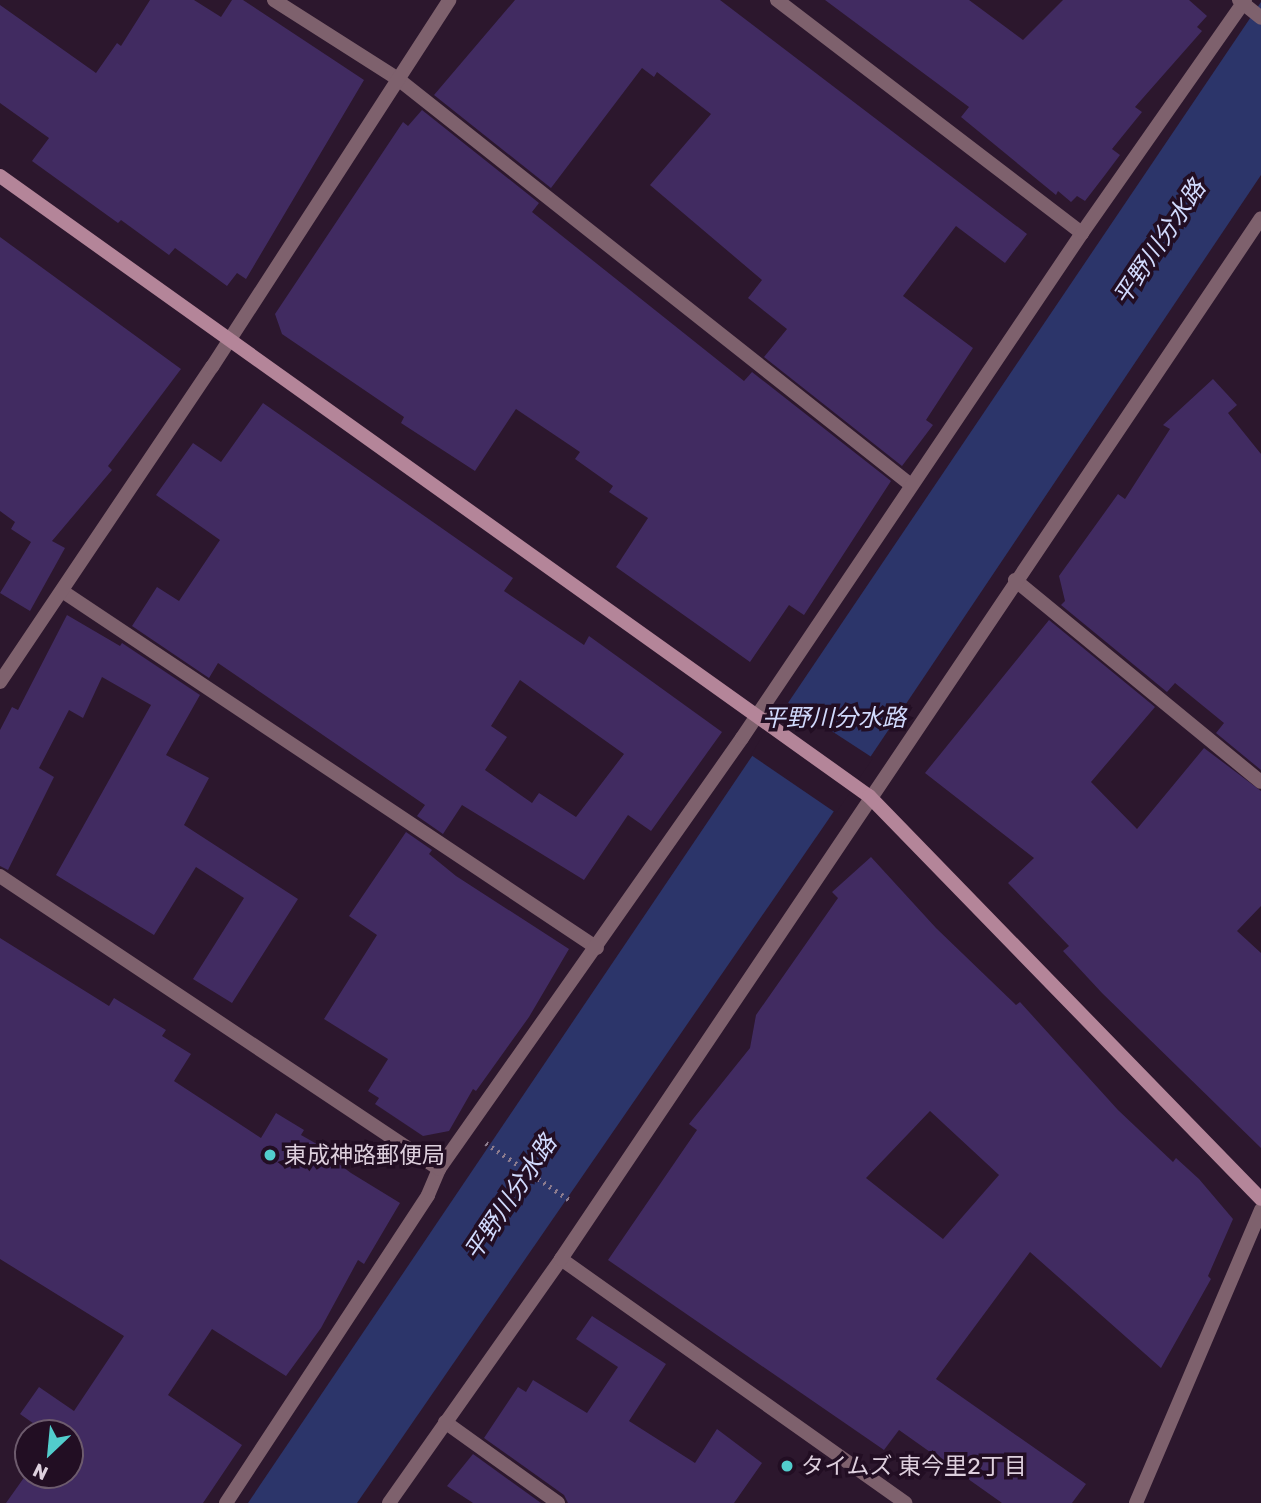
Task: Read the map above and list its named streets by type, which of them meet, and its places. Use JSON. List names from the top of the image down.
{
  "water": ["平野川分水路"],
  "places": ["東成神路郵便局", "タイムズ 東今里2丁目"],
  "north": "bottom left"
}
